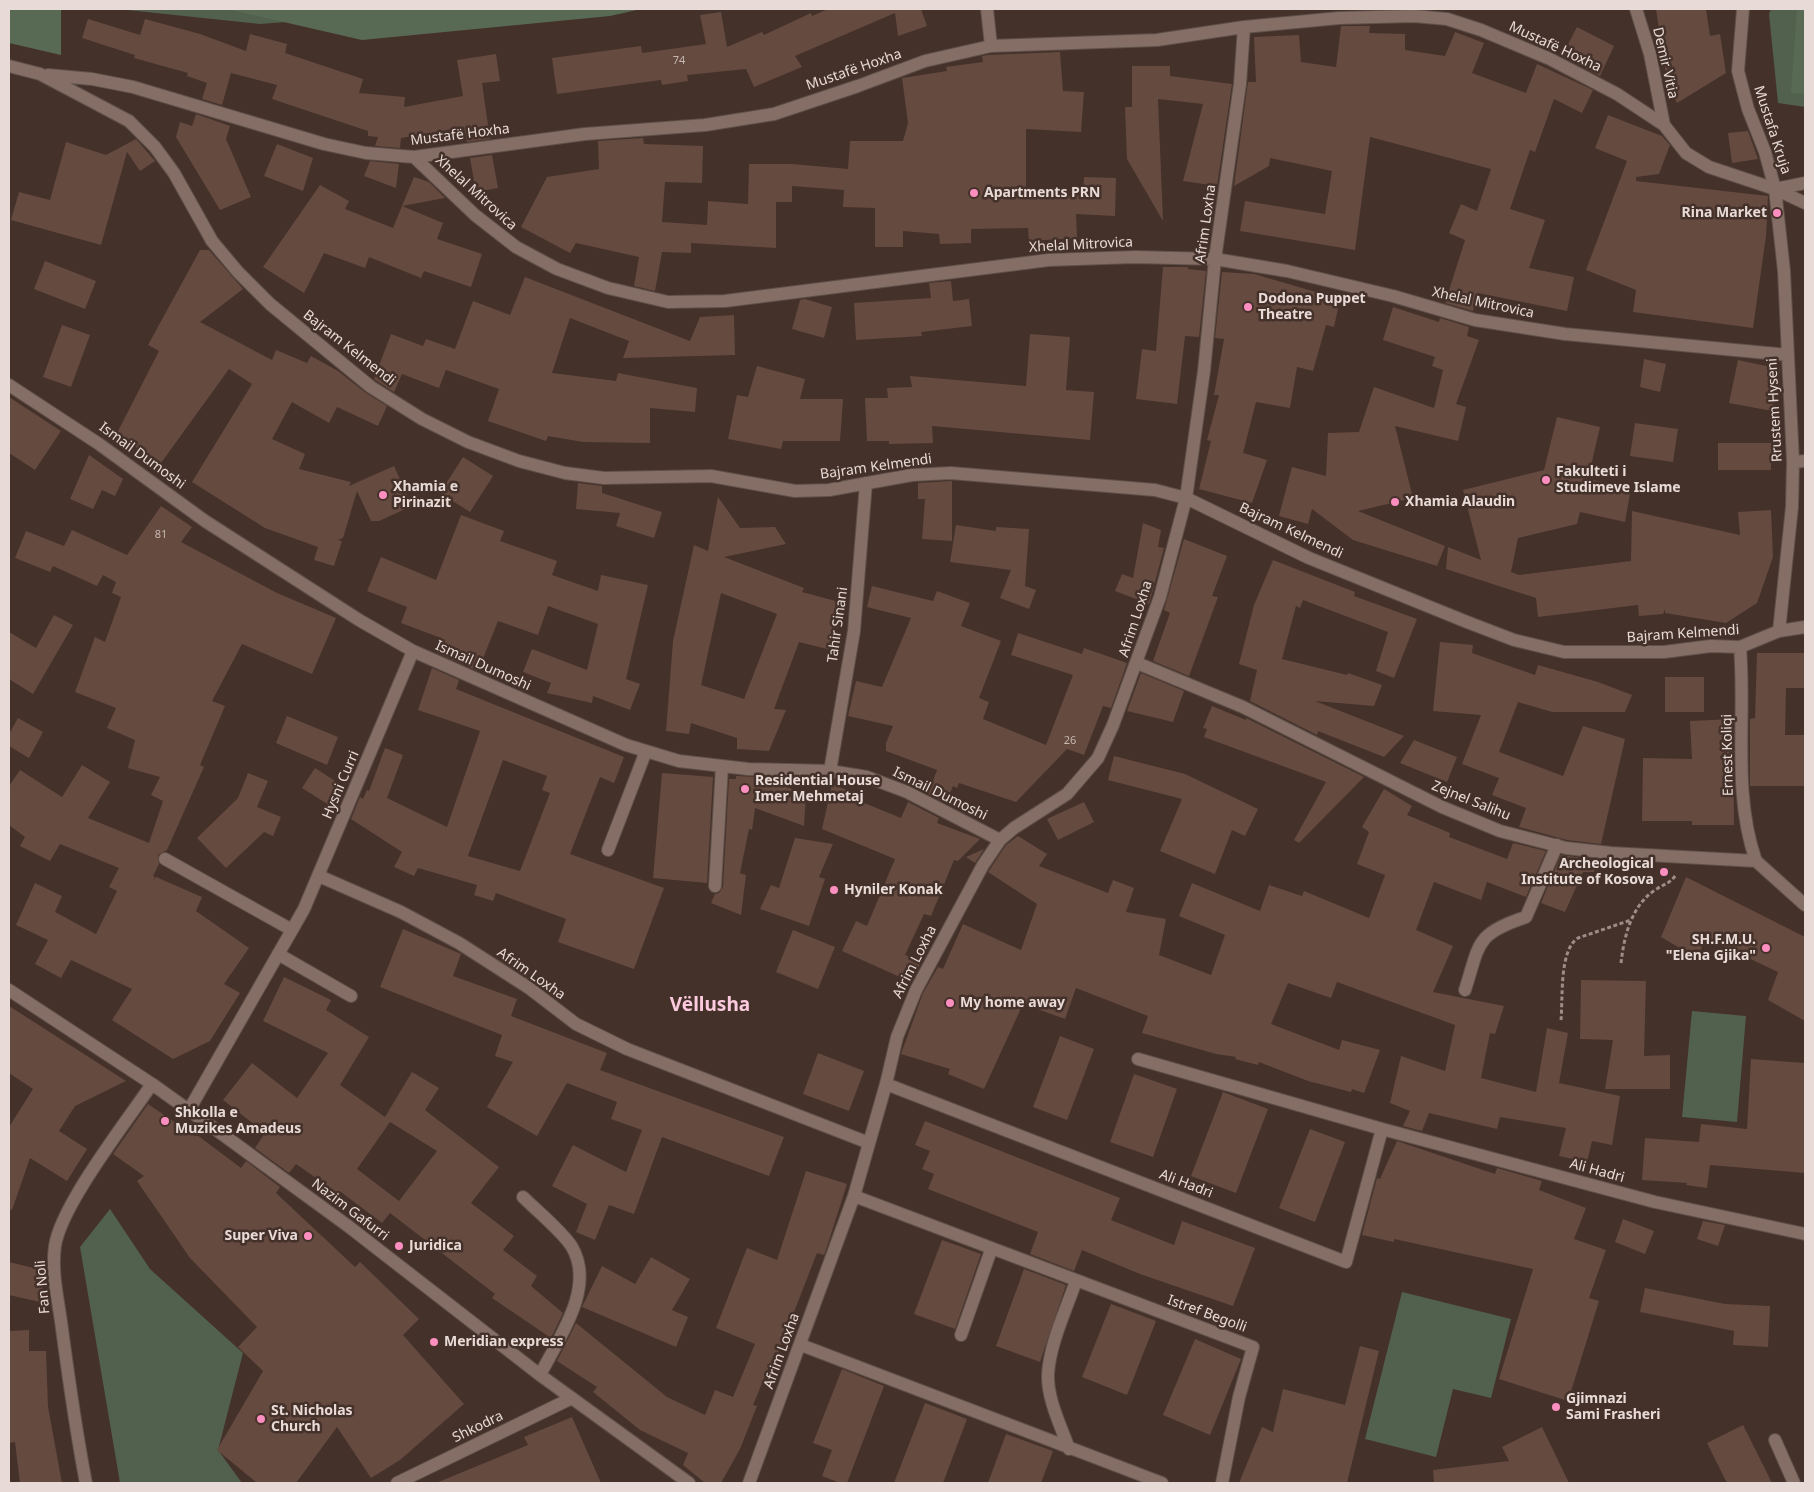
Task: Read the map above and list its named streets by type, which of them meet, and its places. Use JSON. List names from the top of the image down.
{
  "streets": {
    "street": [
      "Mustafë Hoxha",
      "Demir Vitia",
      "Mustafa Kruja",
      "Xhelal Mitrovica",
      "Afrim Loxha",
      "Bajram Kelmendi",
      "Rrustem Hyseni",
      "Ismail Dumoshi",
      "Tahir Sinani",
      "Ernest Koliqi",
      "Hysni Curri",
      "Zejnel Salihu",
      "Ali Hadri",
      "Nazim Gafurri",
      "Fan Noli",
      "Istref Begolli",
      "Shkodra"
    ]
  },
  "crossings": [
    ["Mustafë Hoxha", "Demir Vitia"],
    ["Mustafë Hoxha", "Mustafa Kruja"],
    ["Mustafë Hoxha", "Xhelal Mitrovica"],
    ["Mustafë Hoxha", "Afrim Loxha"],
    ["Mustafë Hoxha", "Bajram Kelmendi"],
    ["Demir Vitia", "Mustafa Kruja"],
    ["Mustafa Kruja", "Rrustem Hyseni"],
    ["Xhelal Mitrovica", "Afrim Loxha"],
    ["Xhelal Mitrovica", "Rrustem Hyseni"],
    ["Afrim Loxha", "Bajram Kelmendi"],
    ["Afrim Loxha", "Ismail Dumoshi"],
    ["Afrim Loxha", "Hysni Curri"],
    ["Afrim Loxha", "Zejnel Salihu"],
    ["Afrim Loxha", "Ali Hadri"],
    ["Afrim Loxha", "Istref Begolli"],
    ["Bajram Kelmendi", "Rrustem Hyseni"],
    ["Bajram Kelmendi", "Tahir Sinani"],
    ["Bajram Kelmendi", "Ernest Koliqi"],
    ["Ismail Dumoshi", "Tahir Sinani"],
    ["Ismail Dumoshi", "Hysni Curri"],
    ["Ernest Koliqi", "Zejnel Salihu"],
    ["Hysni Curri", "Nazim Gafurri"],
    ["Nazim Gafurri", "Fan Noli"],
    ["Nazim Gafurri", "Shkodra"]
  ],
  "districts": ["Vëllusha"],
  "places": [
    "Apartments PRN",
    "Rina Market",
    "Dodona Puppet Theatre",
    "Fakulteti i Studimeve Islame",
    "Xhamia e Pirinazit",
    "Xhamia Alaudin",
    "Residential House Imer Mehmetaj",
    "Archeological Institute of Kosova",
    "Hyniler Konak",
    "SH.F.M.U. \"Elena Gjika\"",
    "My home away",
    "Shkolla e Muzikes Amadeus",
    "Super Viva",
    "Juridica",
    "Meridian express",
    "Gjimnazi Sami Frasheri",
    "St. Nicholas Church"
  ],
  "house_numbers": ["74", "81", "26"]
}
